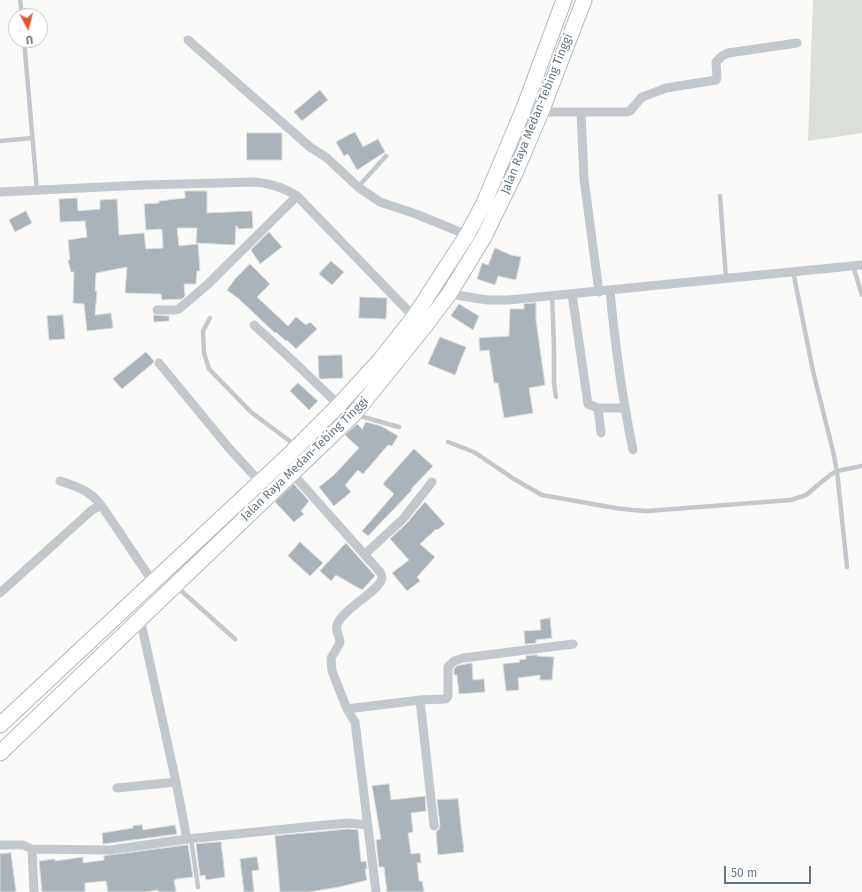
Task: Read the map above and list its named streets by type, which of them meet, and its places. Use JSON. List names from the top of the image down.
{
  "streets": {
    "highway": ["Jalan Raya Medan-Tebing Tinggi"]
  },
  "scale_bar": "50 m",
  "north": "bottom"
}
